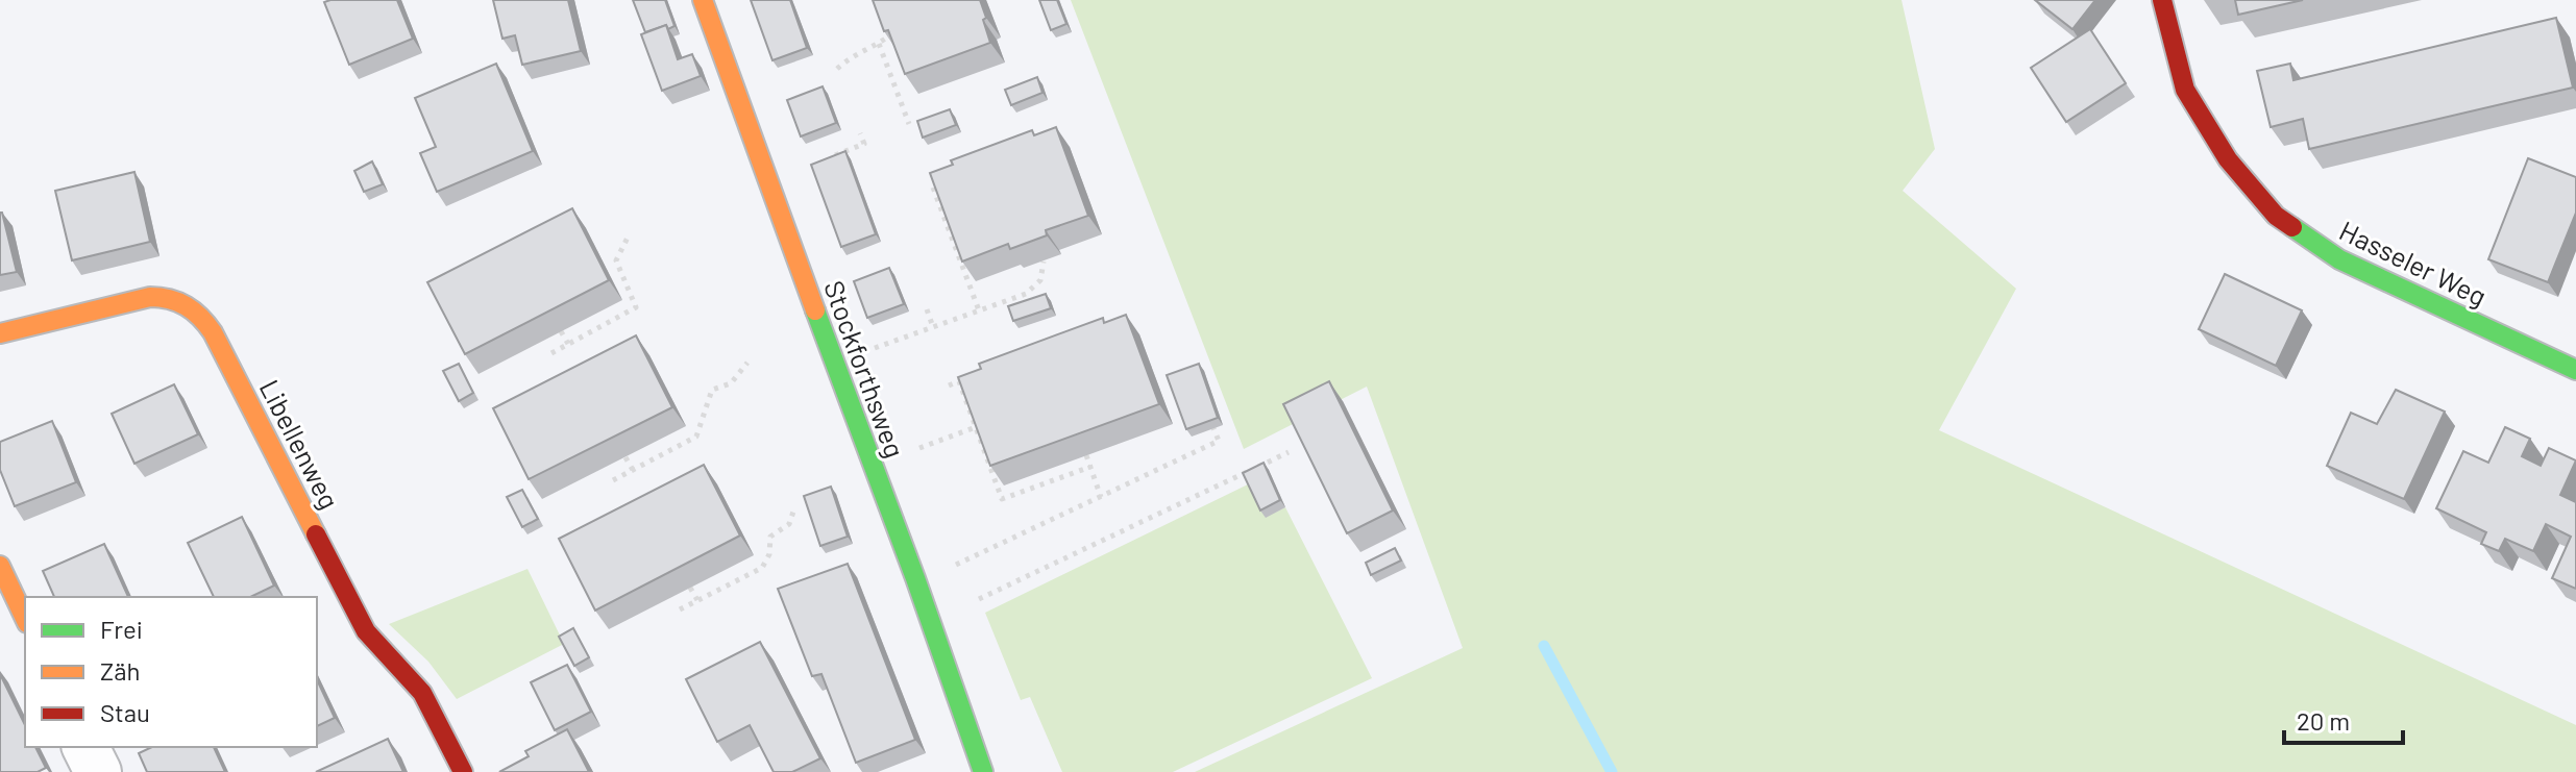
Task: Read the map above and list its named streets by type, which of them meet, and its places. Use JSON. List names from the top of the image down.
{
  "streets": {
    "street": ["Hasseler Weg", "Stockforthsweg", "Libellenweg"]
  },
  "legend": ["Frei", "Zäh", "Stau"],
  "scale_bar": "20 m"
}
